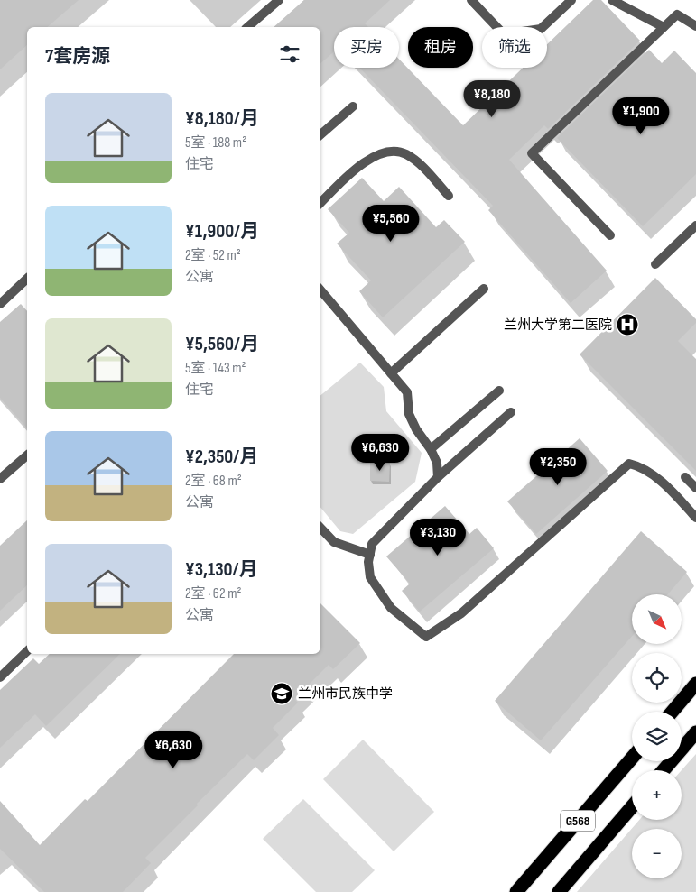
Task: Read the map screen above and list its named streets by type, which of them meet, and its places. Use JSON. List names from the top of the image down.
{
  "streets": {
    "highway": ["G568"]
  },
  "places": {
    "hospital": ["兰州大学第二医院"],
    "school or university": ["兰州市民族中学"]
  },
  "north": "bottom right",
  "page": {
    "chip": ["买房", "租房", "筛选"],
    "heading": "7套房源",
    "price": [
      "¥8,180",
      "¥1,900",
      "¥5,560",
      "¥6,630",
      "¥2,350",
      "¥3,130",
      "¥6,630"
    ],
    "list": [
      {
        "name": "¥8,180/月",
        "note": "5室 · 188 m² · 住宅"
      },
      {
        "name": "¥1,900/月",
        "note": "2室 · 52 m² · 公寓"
      },
      {
        "name": "¥5,560/月",
        "note": "5室 · 143 m² · 住宅"
      },
      {
        "name": "¥2,350/月",
        "note": "2室 · 68 m² · 公寓"
      },
      {
        "name": "¥3,130/月",
        "note": "2室 · 62 m² · 公寓"
      }
    ],
    "map_buttons": ["+", "−"]
  }
}
